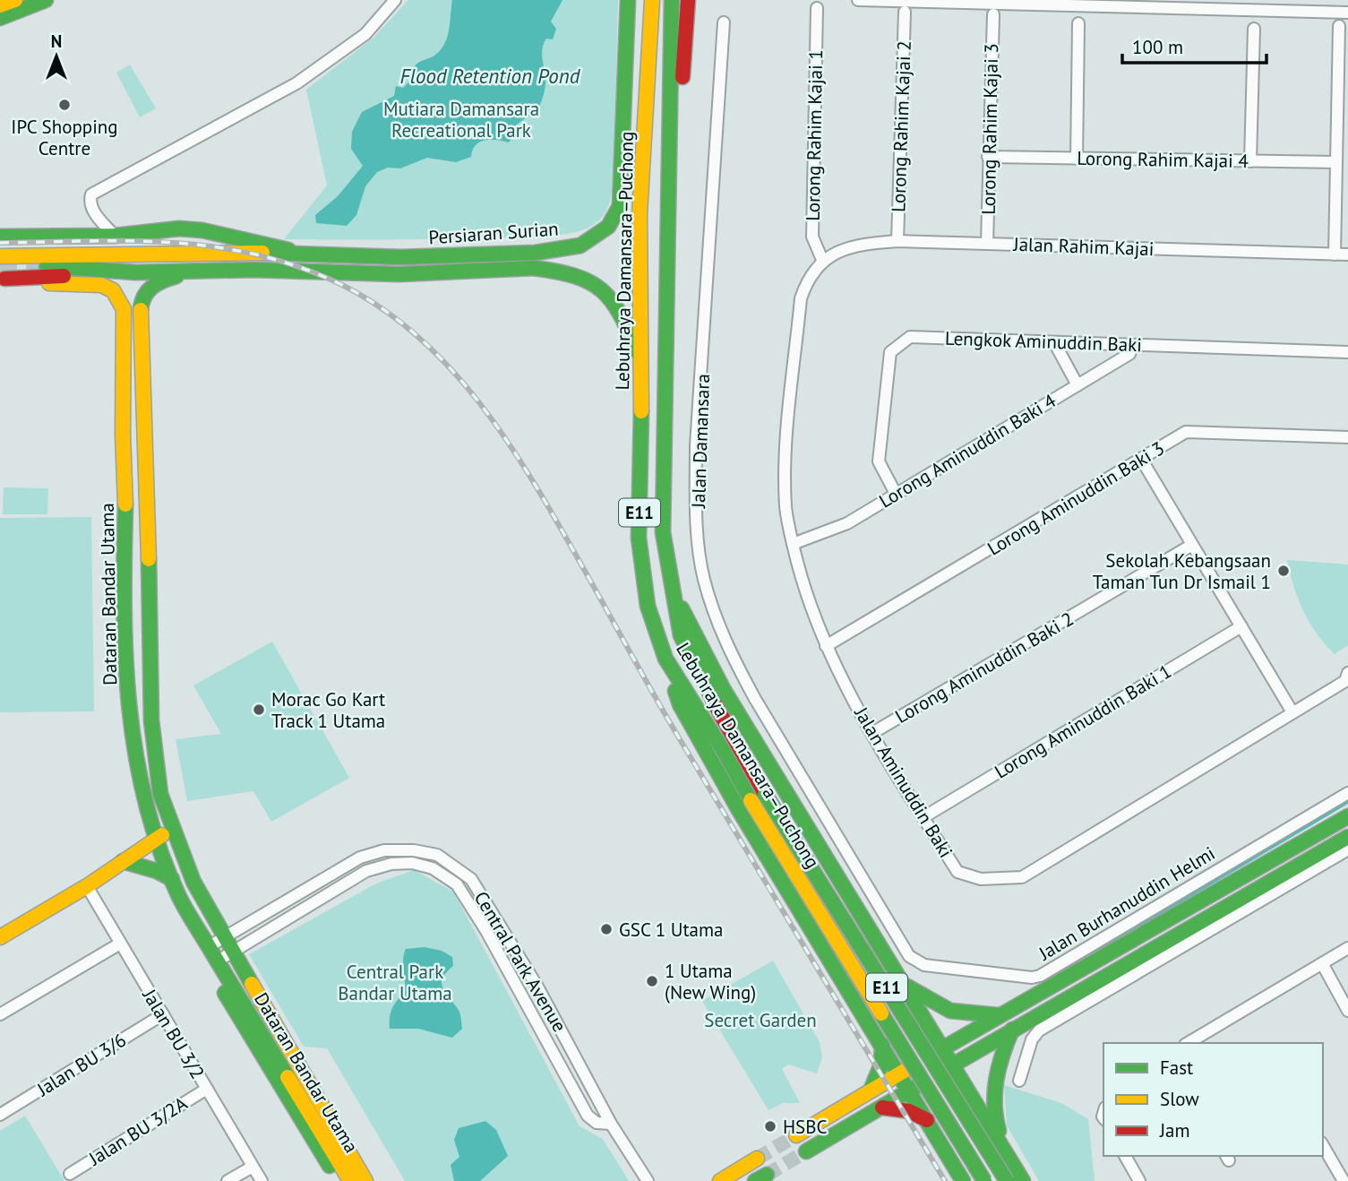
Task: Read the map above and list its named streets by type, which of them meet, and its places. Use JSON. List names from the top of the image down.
{
  "streets": {
    "main road": [
      "Persiaran Surian",
      "Lebuhraya Damansara–Puchong",
      "E11",
      "Dataran Bandar Utama",
      "Jalan Burhanuddin Helmi"
    ],
    "street": [
      "Lorong Rahim Kajai 2",
      "Lorong Rahim Kajai 3",
      "Lorong Rahim Kajai 1",
      "Lorong Rahim Kajai 4",
      "Jalan Rahim Kajai",
      "Lengkok Aminuddin Baki",
      "Jalan Damansara",
      "Lorong Aminuddin Baki 4",
      "Lorong Aminuddin Baki 3",
      "Lorong Aminuddin Baki 2",
      "Lorong Aminuddin Baki 1",
      "Jalan Aminuddin Baki",
      "Central Park Avenue",
      "Jalan BU 3/2",
      "Jalan BU 3/6",
      "Jalan BU 3/2A"
    ]
  },
  "crossings": [
    ["Lorong Rahim Kajai 2", "Jalan Rahim Kajai"],
    ["Lorong Rahim Kajai 3", "Lorong Rahim Kajai 4"],
    ["Lorong Rahim Kajai 3", "Jalan Rahim Kajai"],
    ["Lorong Rahim Kajai 1", "Jalan Rahim Kajai"],
    ["Lorong Rahim Kajai 1", "Jalan Aminuddin Baki"],
    ["Persiaran Surian", "Lebuhraya Damansara–Puchong"],
    ["Persiaran Surian", "Dataran Bandar Utama"],
    ["Jalan Rahim Kajai", "Jalan Aminuddin Baki"],
    ["Lengkok Aminuddin Baki", "Lorong Aminuddin Baki 4"],
    ["Jalan Damansara", "Jalan Burhanuddin Helmi"],
    ["Lorong Aminuddin Baki 4", "Jalan Aminuddin Baki"],
    ["Lorong Aminuddin Baki 3", "Jalan Aminuddin Baki"],
    ["Dataran Bandar Utama", "Central Park Avenue"],
    ["Lorong Aminuddin Baki 2", "Jalan Aminuddin Baki"],
    ["Lorong Aminuddin Baki 1", "Jalan Aminuddin Baki"],
    ["Jalan BU 3/2", "Jalan BU 3/6"],
    ["Jalan BU 3/2", "Jalan BU 3/2A"]
  ],
  "water": ["Flood Retention Pond"],
  "parks": ["Mutiara Damansara Recreational Park", "Central Park Bandar Utama", "Secret Garden"],
  "places": [
    "IPC Shopping Centre",
    "Sekolah Kebangsaan Taman Tun Dr Ismail 1",
    "Morac Go Kart Track 1 Utama",
    "GSC 1 Utama",
    "1 Utama (New Wing)",
    "HSBC"
  ],
  "legend": ["Fast", "Slow", "Jam"],
  "scale_bar": "100 m",
  "north": "top"
}
